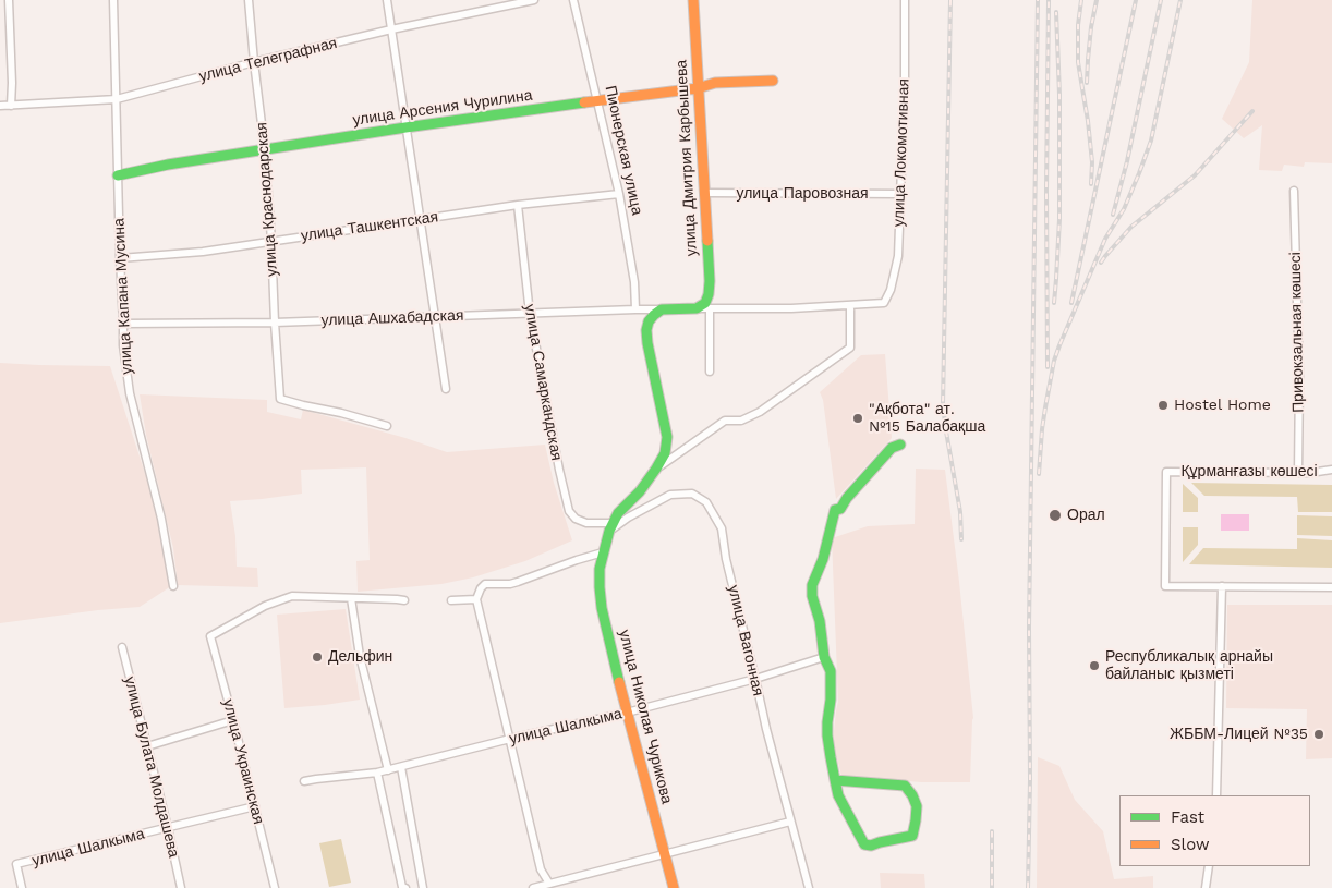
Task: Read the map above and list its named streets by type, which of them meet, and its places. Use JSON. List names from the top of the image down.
{
  "streets": {
    "street": [
      "улица Телеграфная",
      "улица Арсения Чурилина",
      "Пионерская улица",
      "улица Локомотивная",
      "улица Дмитрия Карбышева",
      "улица Паровозная",
      "улица Краснодарская",
      "улица Ташкентская",
      "улица Капана Мусина",
      "улица Ашхабадская",
      "Привокзальная көшесі",
      "улица Самаркандская",
      "Құрманғазы көшесі",
      "улица Вагонная",
      "улица Николая Чурикова",
      "улица Шалкыма",
      "улица Украинская",
      "улица Булата Молдашева"
    ]
  },
  "crossings": [
    ["улица Телеграфная", "улица Краснодарская"],
    ["улица Телеграфная", "улица Капана Мусина"],
    ["улица Арсения Чурилина", "Пионерская улица"],
    ["улица Арсения Чурилина", "улица Дмитрия Карбышева"],
    ["улица Арсения Чурилина", "улица Краснодарская"],
    ["улица Арсения Чурилина", "улица Капана Мусина"],
    ["Пионерская улица", "улица Ташкентская"],
    ["Пионерская улица", "улица Ашхабадская"],
    ["улица Локомотивная", "улица Паровозная"],
    ["улица Дмитрия Карбышева", "улица Паровозная"],
    ["улица Краснодарская", "улица Ташкентская"],
    ["улица Краснодарская", "улица Ашхабадская"],
    ["улица Ташкентская", "улица Капана Мусина"],
    ["улица Ташкентская", "улица Самаркандская"],
    ["улица Капана Мусина", "улица Ашхабадская"],
    ["улица Ашхабадская", "улица Самаркандская"],
    ["улица Ашхабадская", "улица Николая Чурикова"],
    ["Привокзальная көшесі", "Құрманғазы көшесі"],
    ["улица Самаркандская", "улица Вагонная"],
    ["улица Самаркандская", "улица Николая Чурикова"],
    ["улица Вагонная", "улица Николая Чурикова"],
    ["улица Вагонная", "улица Шалкыма"],
    ["улица Николая Чурикова", "улица Шалкыма"],
    ["улица Шалкыма", "улица Украинская"],
    ["улица Шалкыма", "улица Булата Молдашева"]
  ],
  "places": [
    "Hostel Home",
    "\"Ақбота\" ат. №15 Балабақша",
    "Орал",
    "Дельфин",
    "Республикалық арнайы байланыс қызметі",
    "ЖББМ-Лицей №35"
  ],
  "legend": ["Fast", "Slow"]
}
